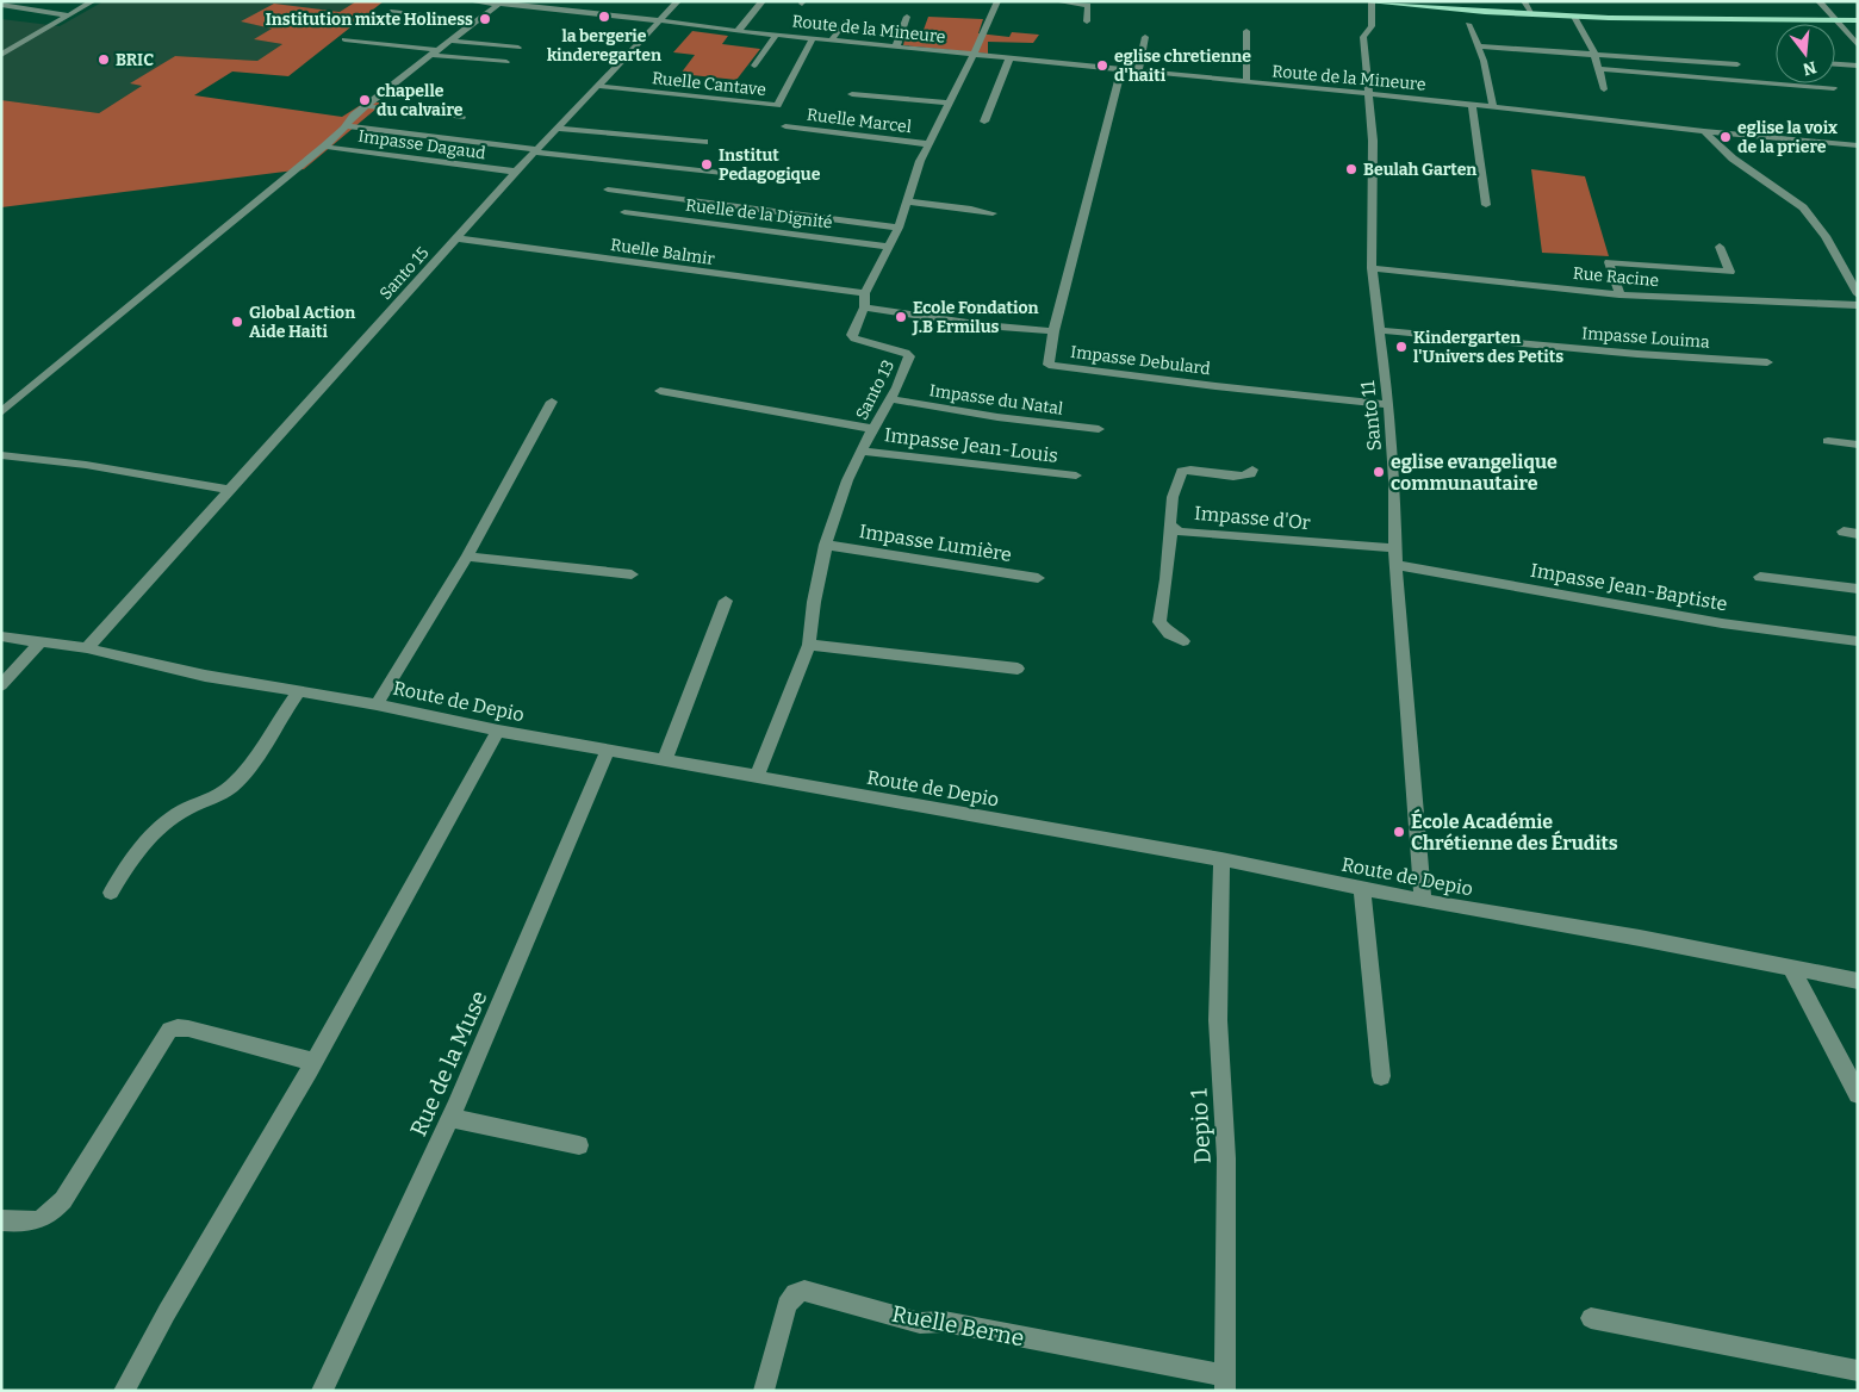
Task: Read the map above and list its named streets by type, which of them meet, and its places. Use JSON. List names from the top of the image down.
{
  "streets": {
    "street": [
      "Route de la Mineure",
      "Ruelle Cantave",
      "Ruelle Marcel",
      "Impasse Dagaud",
      "Ruelle de la Dignité",
      "Ruelle Balmir",
      "Santo 15",
      "Rue Racine",
      "Impasse Louima",
      "Impasse Debulard",
      "Santo 13",
      "Impasse du Natal",
      "Santo 11",
      "Impasse Jean-Louis",
      "Impasse d'Or",
      "Impasse Lumière",
      "Impasse Jean-Baptiste",
      "Route de Depio",
      "Rue de la Muse",
      "Depio 1",
      "Ruelle Berne"
    ]
  },
  "crossings": [
    ["Route de la Mineure", "Ruelle Cantave"],
    ["Route de la Mineure", "Santo 15"],
    ["Route de la Mineure", "Impasse Debulard"],
    ["Route de la Mineure", "Santo 13"],
    ["Route de la Mineure", "Santo 11"],
    ["Ruelle Cantave", "Santo 15"],
    ["Ruelle Marcel", "Santo 13"],
    ["Impasse Dagaud", "Santo 15"],
    ["Ruelle de la Dignité", "Santo 13"],
    ["Ruelle Balmir", "Santo 15"],
    ["Ruelle Balmir", "Santo 13"],
    ["Santo 15", "Route de Depio"],
    ["Rue Racine", "Santo 11"],
    ["Impasse Louima", "Santo 11"],
    ["Impasse Debulard", "Santo 11"],
    ["Santo 13", "Impasse du Natal"],
    ["Santo 13", "Impasse Jean-Louis"],
    ["Santo 13", "Impasse Lumière"],
    ["Santo 13", "Route de Depio"],
    ["Santo 11", "Impasse d'Or"],
    ["Santo 11", "Impasse Jean-Baptiste"],
    ["Santo 11", "Route de Depio"],
    ["Route de Depio", "Rue de la Muse"],
    ["Route de Depio", "Depio 1"],
    ["Depio 1", "Ruelle Berne"]
  ],
  "places": [
    "la bergerie kinderegarten",
    "Institution mixte Holiness",
    "BRIC",
    "eglise chretienne d'haiti",
    "chapelle du calvaire",
    "eglise la voix de la priere",
    "Institut Pedagogique",
    "Beulah Garten",
    "Ecole Fondation J.B Ermilus",
    "Global Action Aide Haiti",
    "Kindergarten l'Univers des Petits",
    "eglise evangelique communautaire",
    "École Académie Chrétienne des Érudits"
  ],
  "north": "bottom"
}
